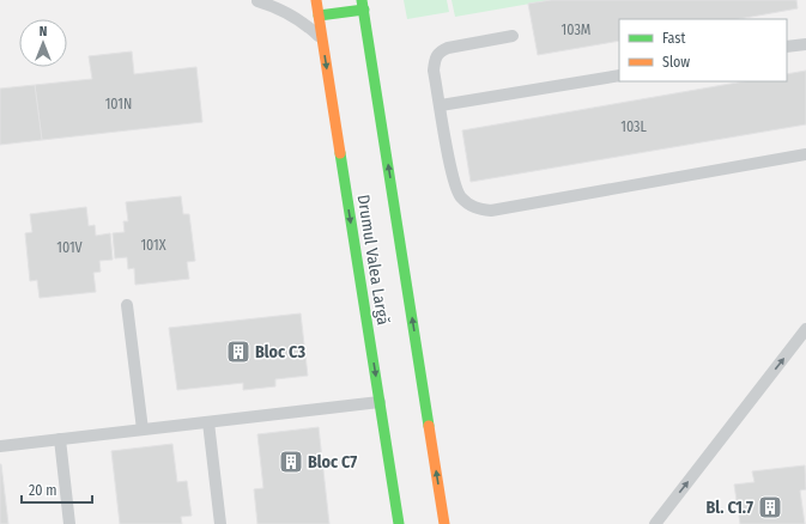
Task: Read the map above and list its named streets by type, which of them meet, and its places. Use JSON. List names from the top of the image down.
{
  "streets": {
    "main road": ["Drumul Valea Largă"]
  },
  "places": {
    "building": ["Bloc C3", "Bloc C7", "Bl. C1.7"]
  },
  "house_numbers": [
    "103M",
    "101N",
    "103L",
    "101X",
    "101V"
  ],
  "legend": ["Fast", "Slow"],
  "scale_bar": "20 m",
  "north": "top"
}
